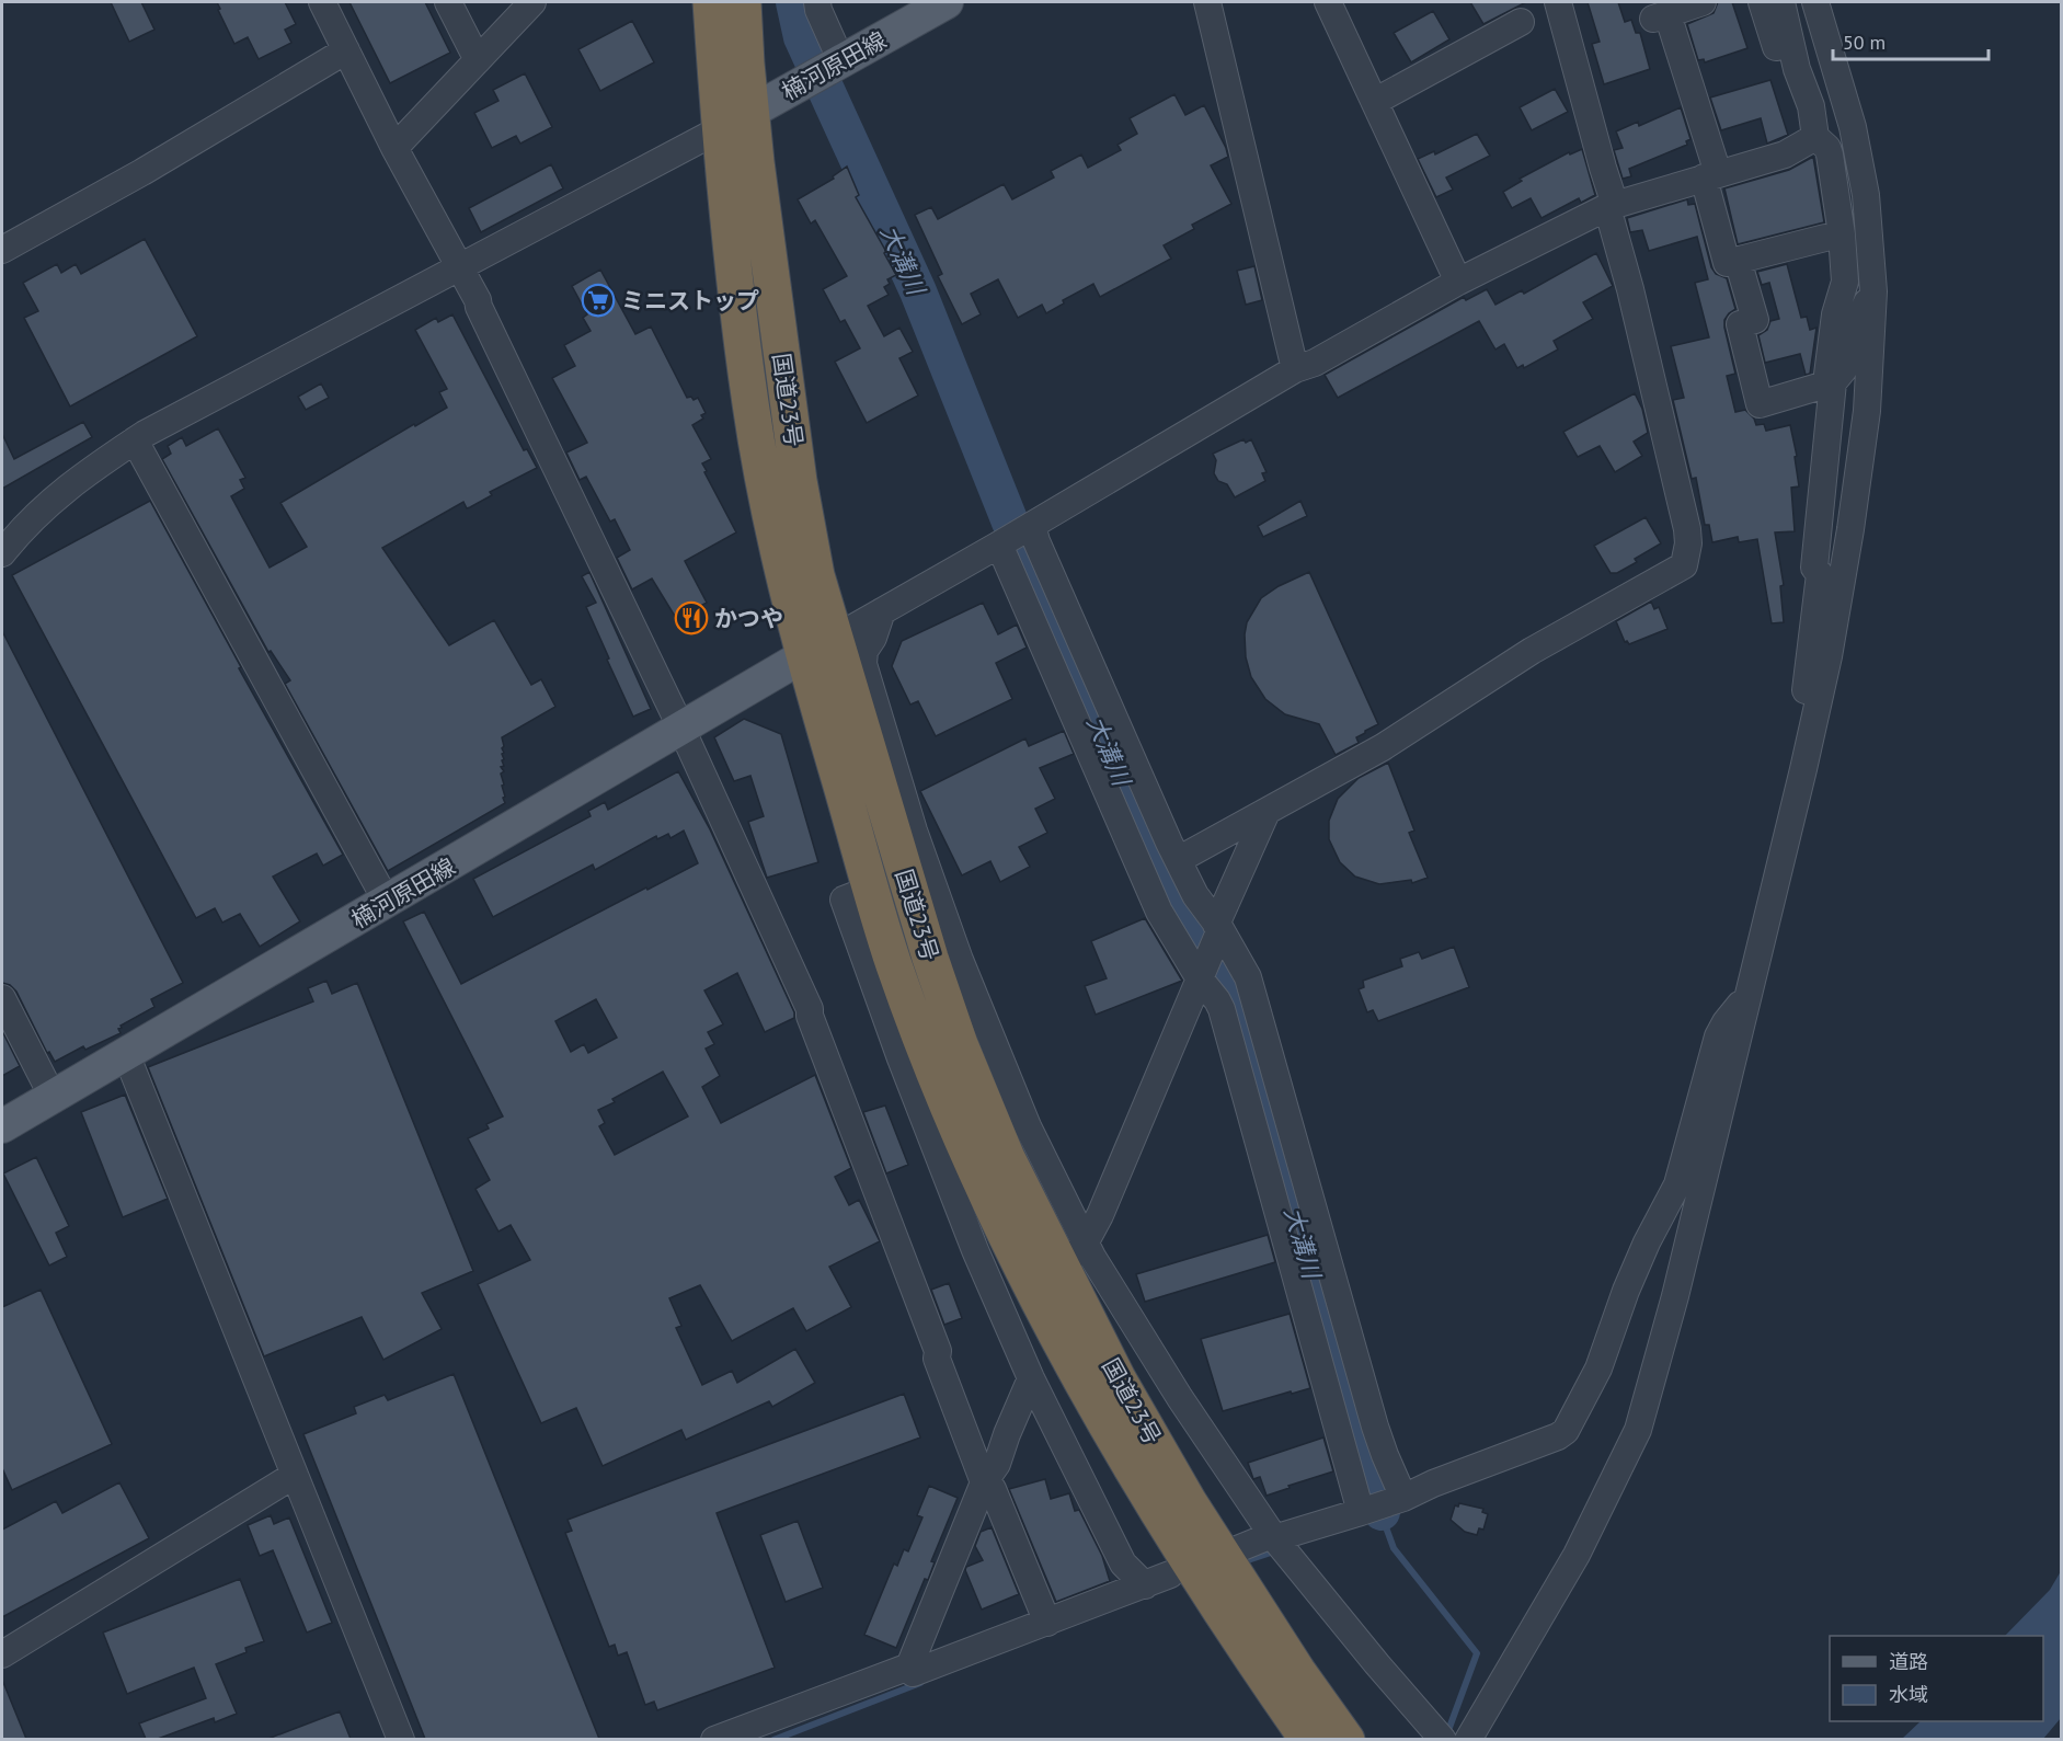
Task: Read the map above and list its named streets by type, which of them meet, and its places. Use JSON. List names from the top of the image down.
{
  "streets": {
    "highway": ["国道23号"],
    "main road": ["楠河原田線"]
  },
  "crossings": [
    ["楠河原田線", "国道23号"]
  ],
  "water": ["大溝川"],
  "places": {
    "supermarket": ["ミニストップ"],
    "restaurant": ["かつや"]
  },
  "legend": ["道路", "水域"],
  "scale_bar": "50 m"
}
